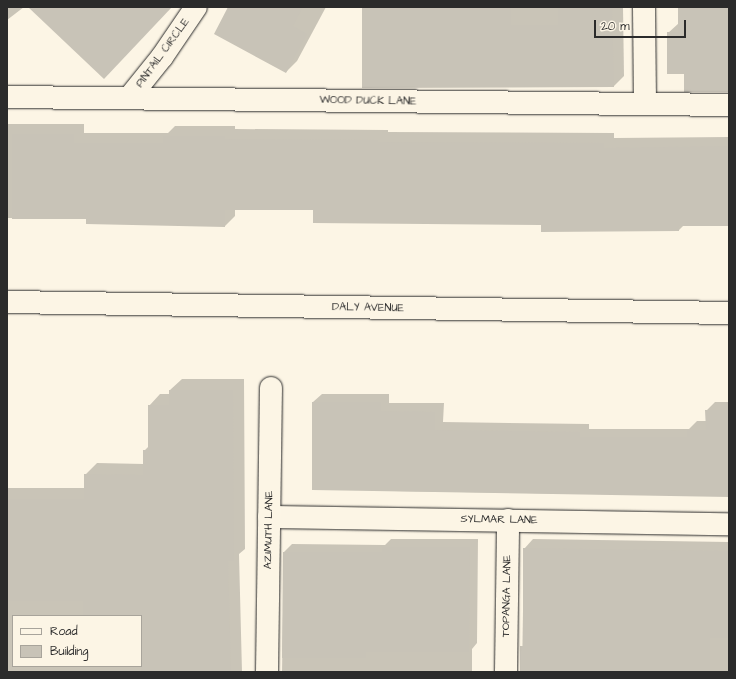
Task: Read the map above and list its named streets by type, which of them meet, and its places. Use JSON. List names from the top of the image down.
{
  "streets": {
    "street": [
      "PINTAIL CIRCLE",
      "WOOD DUCK LANE",
      "DALY AVENUE",
      "SYLMAR LANE",
      "AZIMUTH LANE",
      "TOPANGA LANE"
    ]
  },
  "crossings": [
    ["PINTAIL CIRCLE", "WOOD DUCK LANE"],
    ["SYLMAR LANE", "AZIMUTH LANE"],
    ["SYLMAR LANE", "TOPANGA LANE"]
  ],
  "legend": ["Road", "Building"],
  "scale_bar": "20 m"
}
